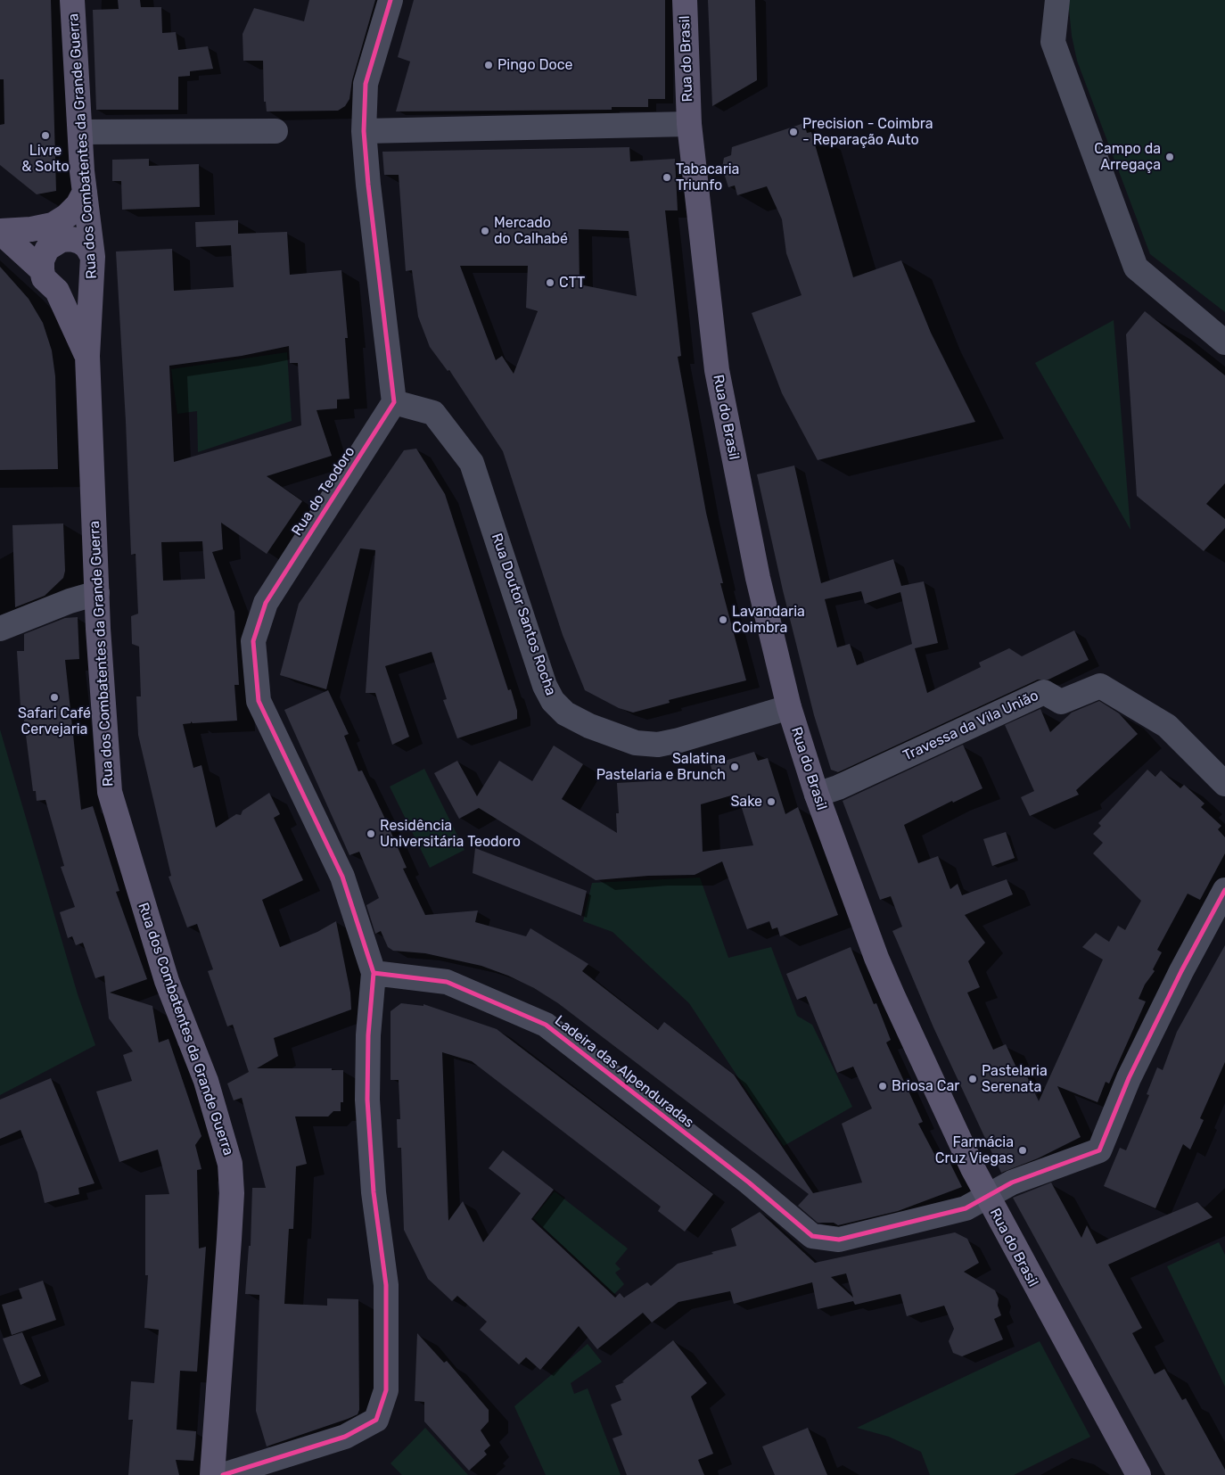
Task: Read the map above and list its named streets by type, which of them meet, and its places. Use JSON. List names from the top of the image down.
{
  "streets": {
    "main road": ["Rua do Brasil", "Rua dos Combatentes da Grande Guerra"],
    "street": [
      "Rua do Teodoro",
      "Rua Doutor Santos Rocha",
      "Travessa da Vila União",
      "Ladeira das Alpenduradas"
    ]
  },
  "crossings": [
    ["Rua do Brasil", "Rua Doutor Santos Rocha"],
    ["Rua do Brasil", "Travessa da Vila União"],
    ["Rua do Brasil", "Ladeira das Alpenduradas"],
    ["Rua do Teodoro", "Rua Doutor Santos Rocha"],
    ["Rua do Teodoro", "Ladeira das Alpenduradas"]
  ],
  "places": [
    "Pingo Doce",
    "Precision - Coimbra - Reparação Auto",
    "Livre & Solto",
    "Campo da Arregaça",
    "Tabacaria Triunfo",
    "Mercado do Calhabé",
    "CTT",
    "Lavandaria Coimbra",
    "Safari Café Cervejaria",
    "Salatina Pastelaria e Brunch",
    "Sake",
    "Residência Universitária Teodoro",
    "Pastelaria Serenata",
    "Briosa Car",
    "Farmácia Cruz Viegas"
  ]
}
